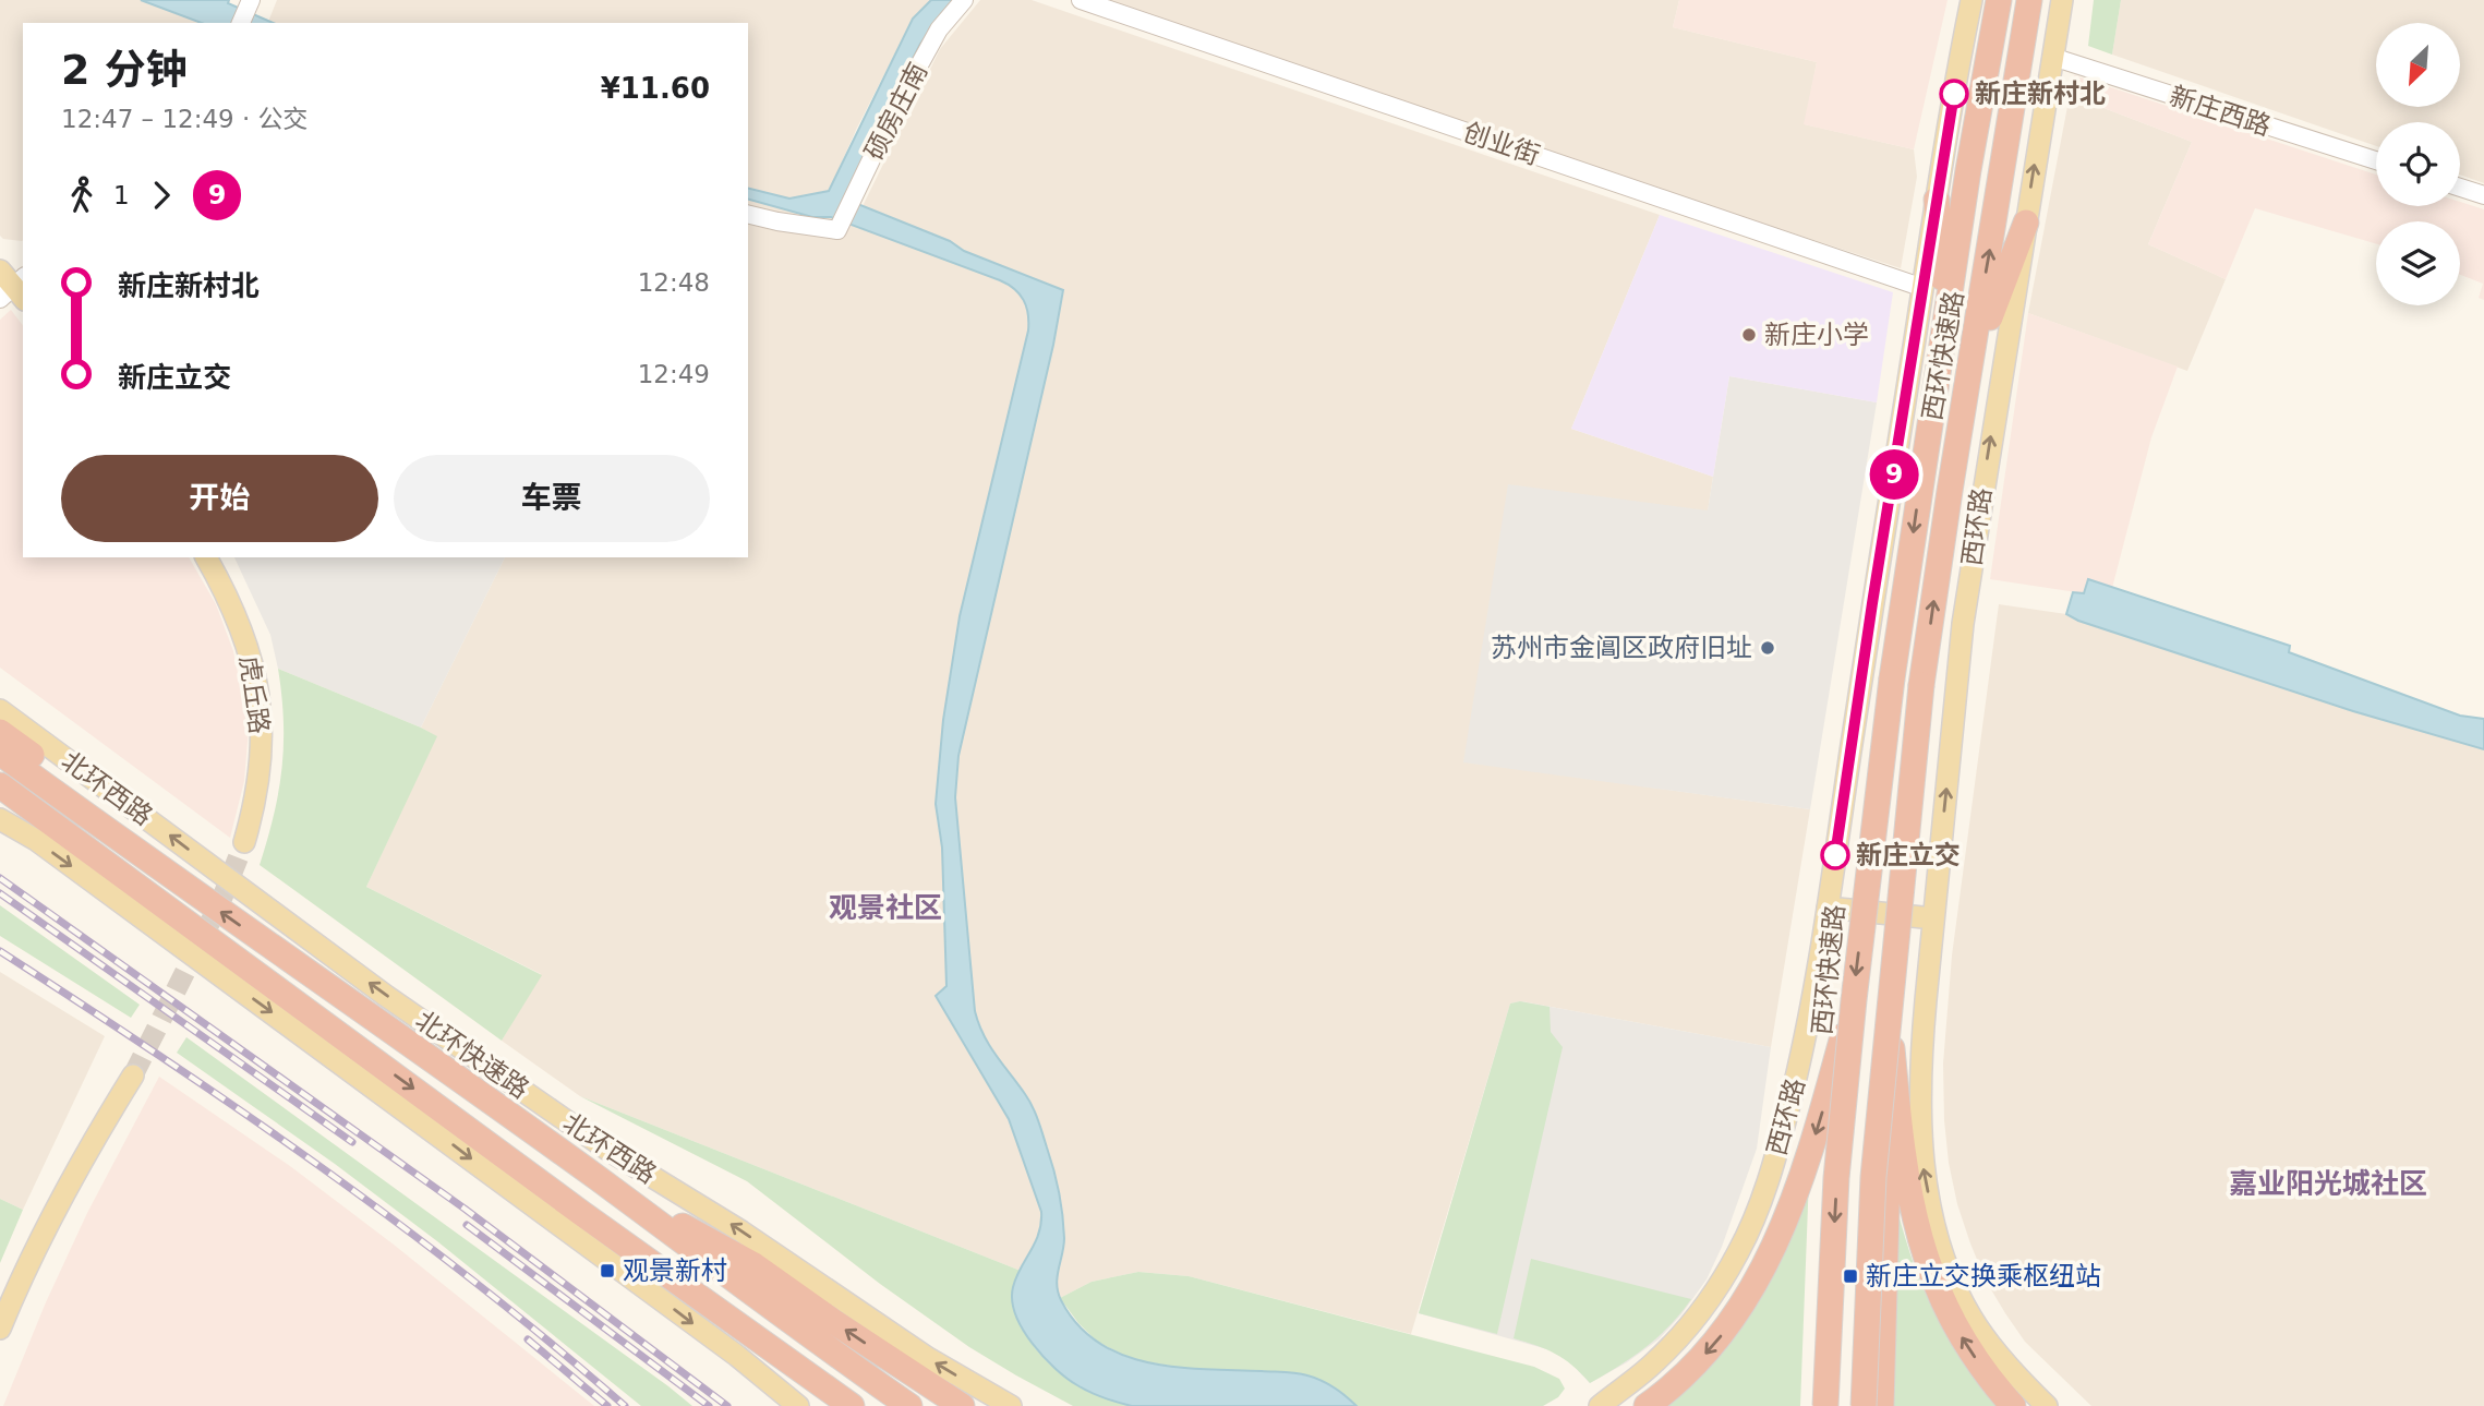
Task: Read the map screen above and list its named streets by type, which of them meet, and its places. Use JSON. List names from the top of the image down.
{
  "streets": {
    "highway": ["西环快速路", "北环快速路"],
    "main road": ["西环路", "虎丘路", "北环西路"],
    "street": ["硕房庄南", "新庄西路", "创业街"]
  },
  "crossings": [
    ["新庄西路", "西环路"],
    ["创业街", "西环路"]
  ],
  "districts": ["观景社区", "嘉业阳光城社区"],
  "places": {
    "other": [
      "新庄新村北",
      "新庄小学",
      "苏州市金阊区政府旧址",
      "新庄立交"
    ],
    "transit": ["观景新村", "新庄立交换乘枢纽站"]
  },
  "lines": ["bus line 9"],
  "north": "bottom left",
  "page": {
    "on_map": "9",
    "heading": ["2 分钟", "12:47 – 12:49 · 公交", "¥11.60"],
    "legs": ["1", "9"],
    "list": [
      {
        "name": "新庄新村北",
        "value": "12:48"
      },
      {
        "name": "新庄立交",
        "value": "12:49"
      }
    ],
    "buttons": ["开始", "车票"]
  }
}
